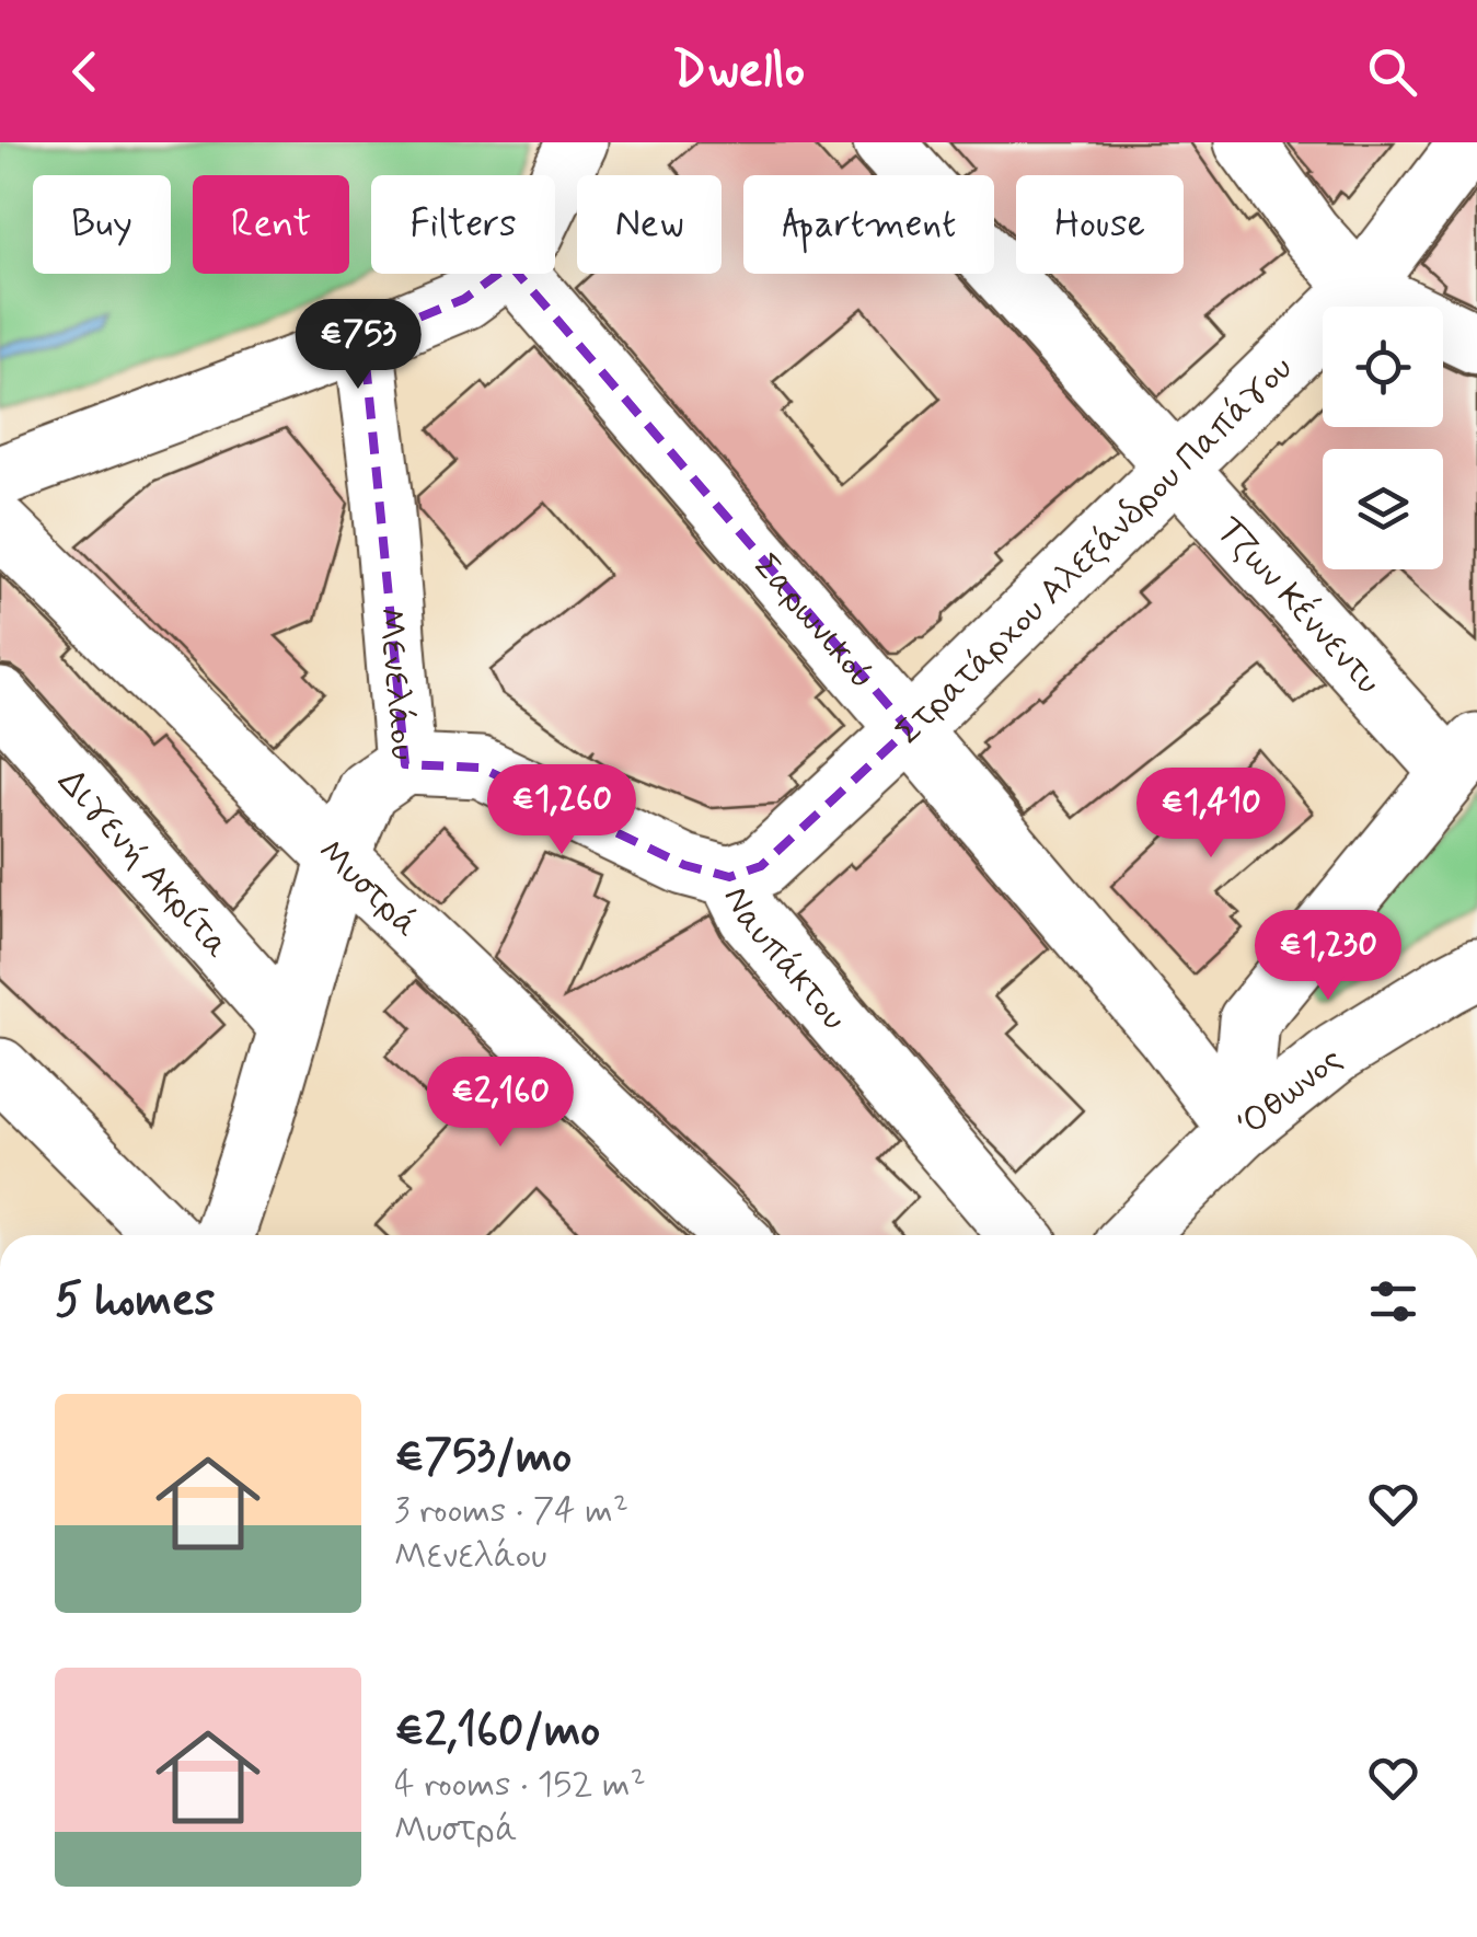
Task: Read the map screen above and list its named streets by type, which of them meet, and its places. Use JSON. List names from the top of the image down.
{
  "streets": {
    "street": [
      "Στρατάρχου Αλεξάνδρου Παπάγου",
      "Τζων Κέννεντυ",
      "Σαρωνικού",
      "Μενελάου",
      "Διγενή Ακρίτα",
      "Μυστρά",
      "Ναυπάκτου",
      "Όθωνος"
    ]
  },
  "crossings": [
    ["Στρατάρχου Αλεξάνδρου Παπάγου", "Τζων Κέννεντυ"],
    ["Στρατάρχου Αλεξάνδρου Παπάγου", "Σαρωνικού"],
    ["Στρατάρχου Αλεξάνδρου Παπάγου", "Ναυπάκτου"],
    ["Σαρωνικού", "Όθωνος"],
    ["Μενελάου", "Διγενή Ακρίτα"],
    ["Μενελάου", "Μυστρά"],
    ["Μενελάου", "Ναυπάκτου"]
  ],
  "page": {
    "header": "Dwello",
    "chip": [
      "Buy",
      "Rent",
      "Filters",
      "New",
      "Apartment",
      "House"
    ],
    "price": [
      "€753",
      "€1,260",
      "€1,410",
      "€1,230",
      "€2,160"
    ],
    "heading": "5 homes",
    "list": [
      {
        "name": "€753/mo",
        "note": "3 rooms · 74 m² · Μενελάου"
      },
      {
        "name": "€2,160/mo",
        "note": "4 rooms · 152 m² · Μυστρά"
      }
    ]
  }
}
